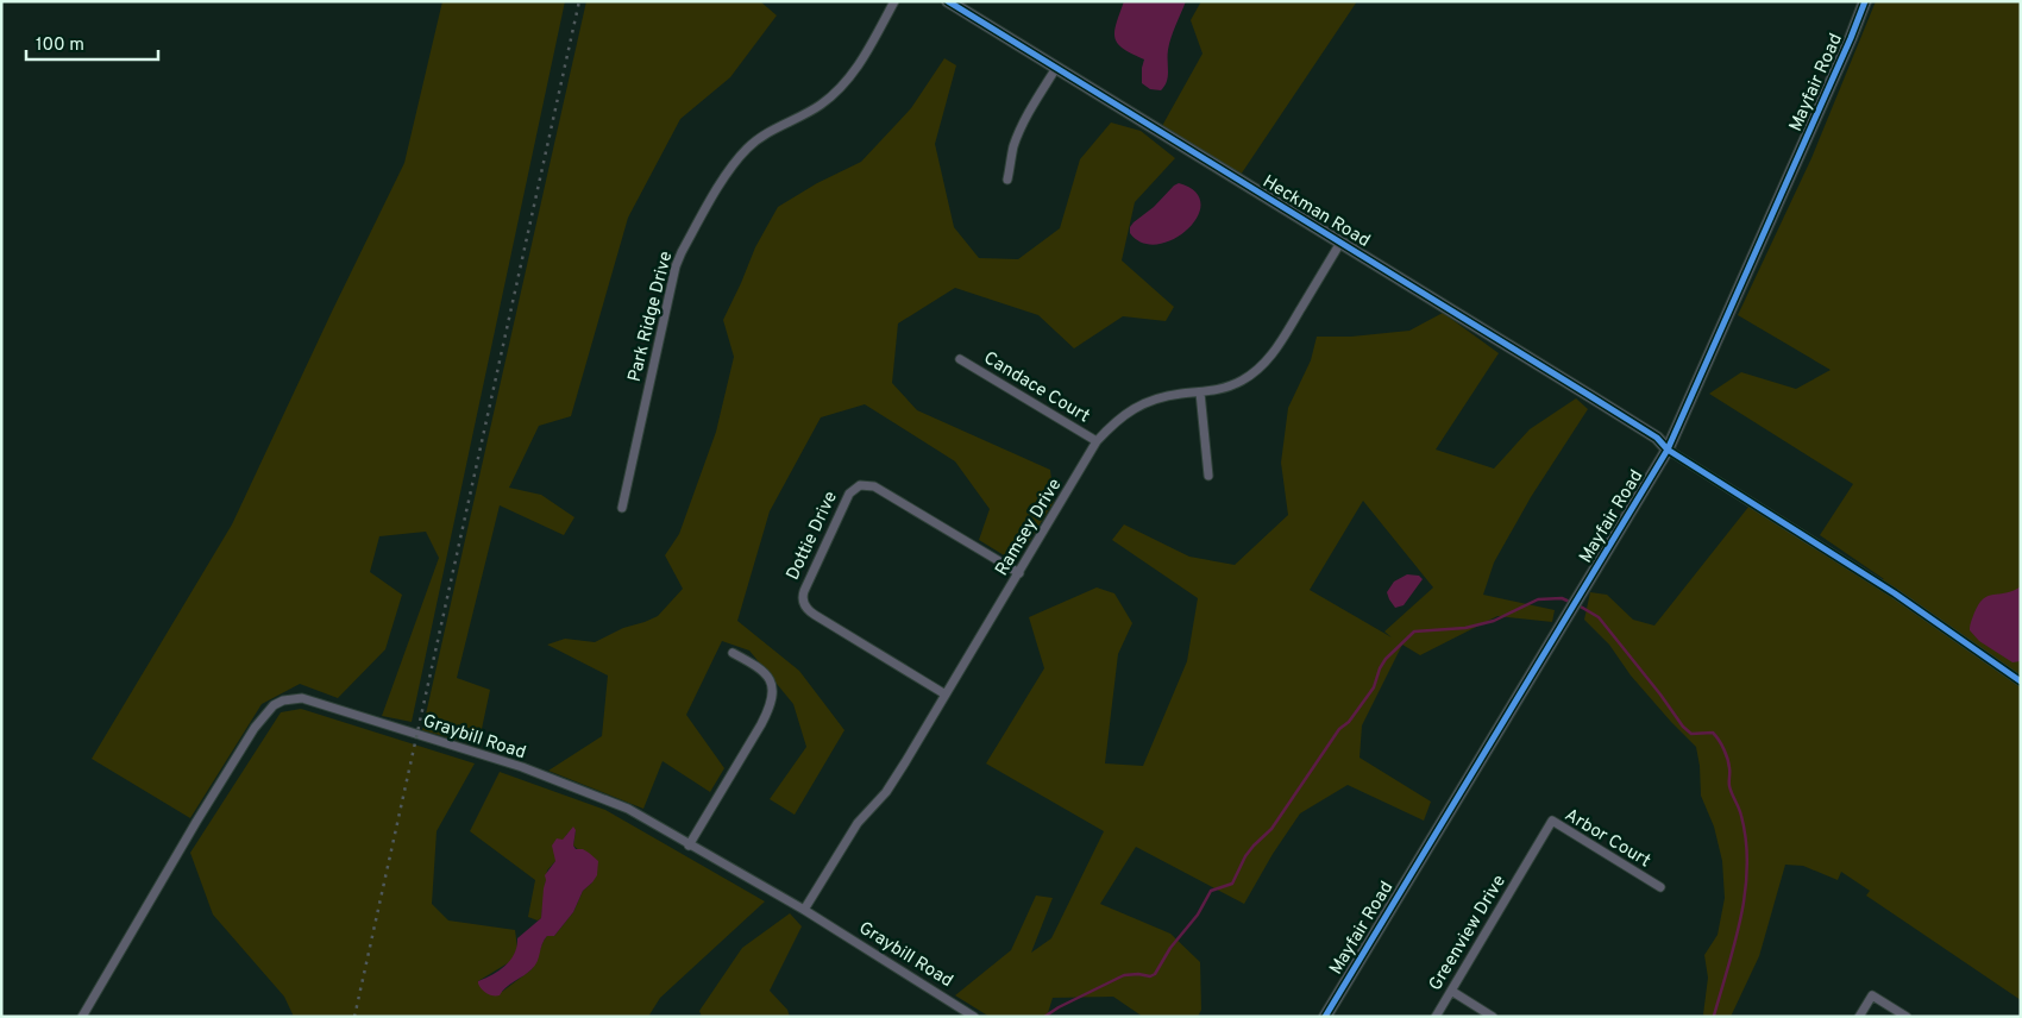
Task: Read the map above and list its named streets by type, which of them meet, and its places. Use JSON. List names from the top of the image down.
{
  "streets": {
    "street": [
      "Mayfair Road",
      "Heckman Road",
      "Park Ridge Drive",
      "Candace Court",
      "Ramsey Drive",
      "Dottie Drive",
      "Graybill Road",
      "Arbor Court",
      "Greenview Drive"
    ]
  },
  "crossings": [
    ["Mayfair Road", "Heckman Road"],
    ["Heckman Road", "Ramsey Drive"],
    ["Candace Court", "Ramsey Drive"],
    ["Ramsey Drive", "Dottie Drive"],
    ["Ramsey Drive", "Graybill Road"],
    ["Arbor Court", "Greenview Drive"]
  ],
  "scale_bar": "100 m"
}
